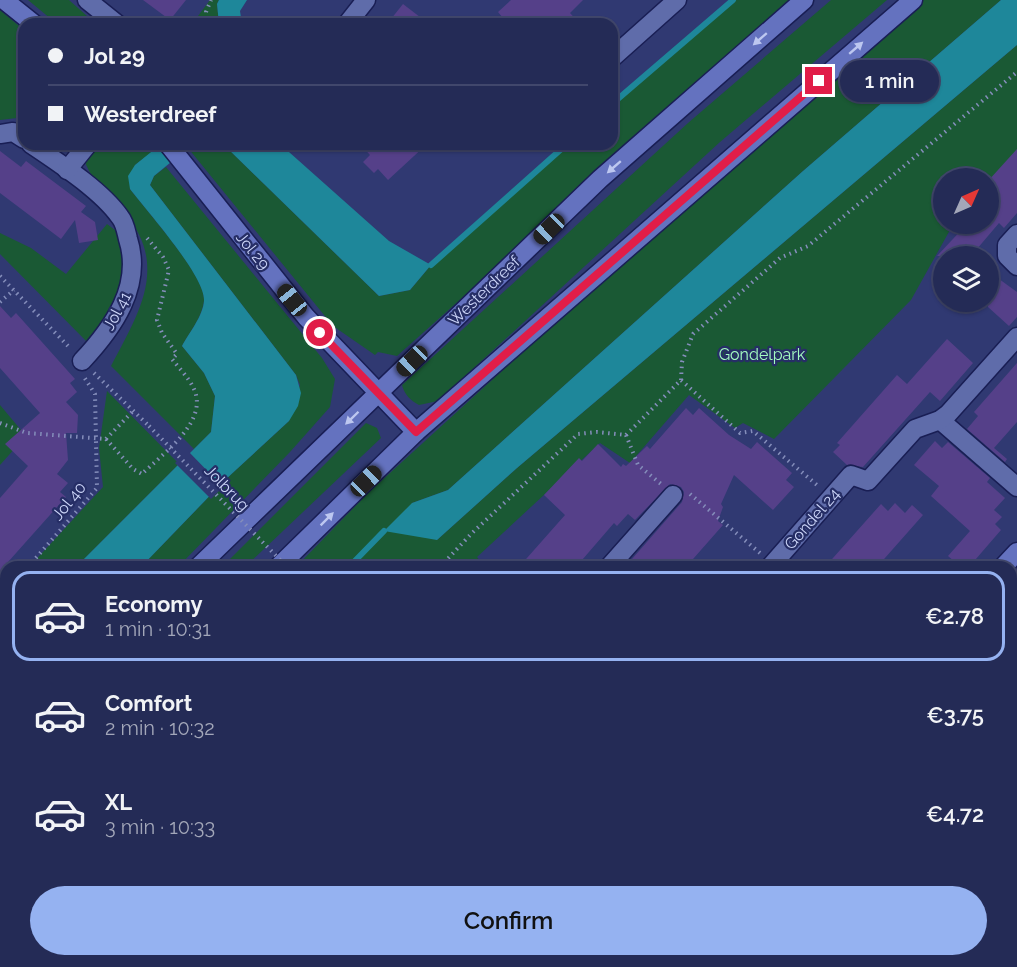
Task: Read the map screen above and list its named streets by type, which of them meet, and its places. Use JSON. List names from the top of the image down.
{
  "streets": {
    "main road": ["Jol 29", "Westerdreef"],
    "street": ["Jol 41", "Gondel 24"],
    "path": ["Jolbrug", "Jol 40"]
  },
  "crossings": [
    ["Jol 29", "Westerdreef"],
    ["Jol 41", "Jol 40"]
  ],
  "parks": ["Gondelpark"],
  "north": "top right",
  "page": {
    "banner": ["Jol 29", "Westerdreef"],
    "bubble": "1 min",
    "list": [
      {
        "name": "Economy",
        "note": "1 min · 10:31",
        "value": "€2.78"
      },
      {
        "name": "Comfort",
        "note": "2 min · 10:32",
        "value": "€3.75"
      },
      {
        "name": "XL",
        "note": "3 min · 10:33",
        "value": "€4.72"
      }
    ],
    "buttons": "Confirm"
  }
}
